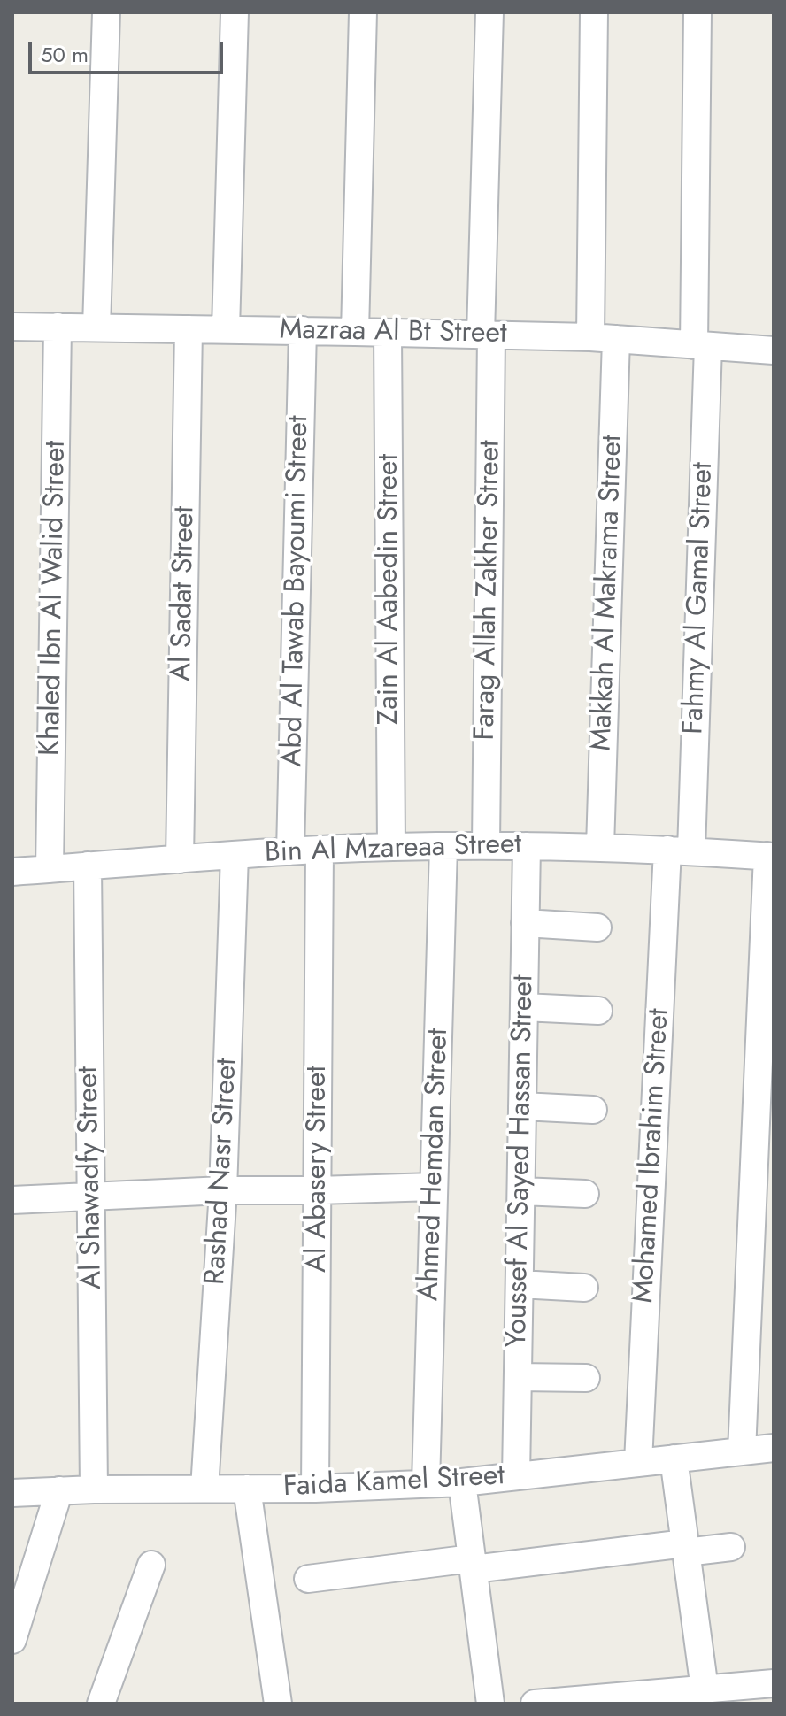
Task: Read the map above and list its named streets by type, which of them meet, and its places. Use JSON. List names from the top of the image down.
{
  "streets": {
    "street": [
      "Mazraa Al Bt Street",
      "Zain Al Aabedin Street",
      "Farag Allah Zakher Street",
      "Abd Al Tawab Bayoumi Street",
      "Makkah Al Makrama Street",
      "Al Sadat Street",
      "Khaled Ibn Al Walid Street",
      "Fahmy Al Gamal Street",
      "Bin Al Mzareaa Street",
      "Mohamed Ibrahim Street",
      "Youssef Al Sayed Hassan Street",
      "Ahmed Hemdan Street",
      "Al Abasery Street",
      "Rashad Nasr Street",
      "Al Shawadfy Street",
      "Faida Kamel Street"
    ]
  },
  "crossings": [
    ["Mazraa Al Bt Street", "Zain Al Aabedin Street"],
    ["Mazraa Al Bt Street", "Farag Allah Zakher Street"],
    ["Mazraa Al Bt Street", "Abd Al Tawab Bayoumi Street"],
    ["Mazraa Al Bt Street", "Makkah Al Makrama Street"],
    ["Mazraa Al Bt Street", "Al Sadat Street"],
    ["Mazraa Al Bt Street", "Khaled Ibn Al Walid Street"],
    ["Mazraa Al Bt Street", "Fahmy Al Gamal Street"],
    ["Zain Al Aabedin Street", "Bin Al Mzareaa Street"],
    ["Farag Allah Zakher Street", "Bin Al Mzareaa Street"],
    ["Abd Al Tawab Bayoumi Street", "Bin Al Mzareaa Street"],
    ["Makkah Al Makrama Street", "Bin Al Mzareaa Street"],
    ["Al Sadat Street", "Bin Al Mzareaa Street"],
    ["Khaled Ibn Al Walid Street", "Bin Al Mzareaa Street"],
    ["Fahmy Al Gamal Street", "Bin Al Mzareaa Street"],
    ["Fahmy Al Gamal Street", "Mohamed Ibrahim Street"],
    ["Bin Al Mzareaa Street", "Mohamed Ibrahim Street"],
    ["Bin Al Mzareaa Street", "Youssef Al Sayed Hassan Street"],
    ["Bin Al Mzareaa Street", "Ahmed Hemdan Street"],
    ["Bin Al Mzareaa Street", "Al Abasery Street"],
    ["Bin Al Mzareaa Street", "Rashad Nasr Street"],
    ["Bin Al Mzareaa Street", "Al Shawadfy Street"],
    ["Mohamed Ibrahim Street", "Faida Kamel Street"],
    ["Youssef Al Sayed Hassan Street", "Faida Kamel Street"],
    ["Ahmed Hemdan Street", "Faida Kamel Street"],
    ["Al Abasery Street", "Faida Kamel Street"],
    ["Rashad Nasr Street", "Faida Kamel Street"],
    ["Al Shawadfy Street", "Faida Kamel Street"]
  ],
  "scale_bar": "50 m"
}
